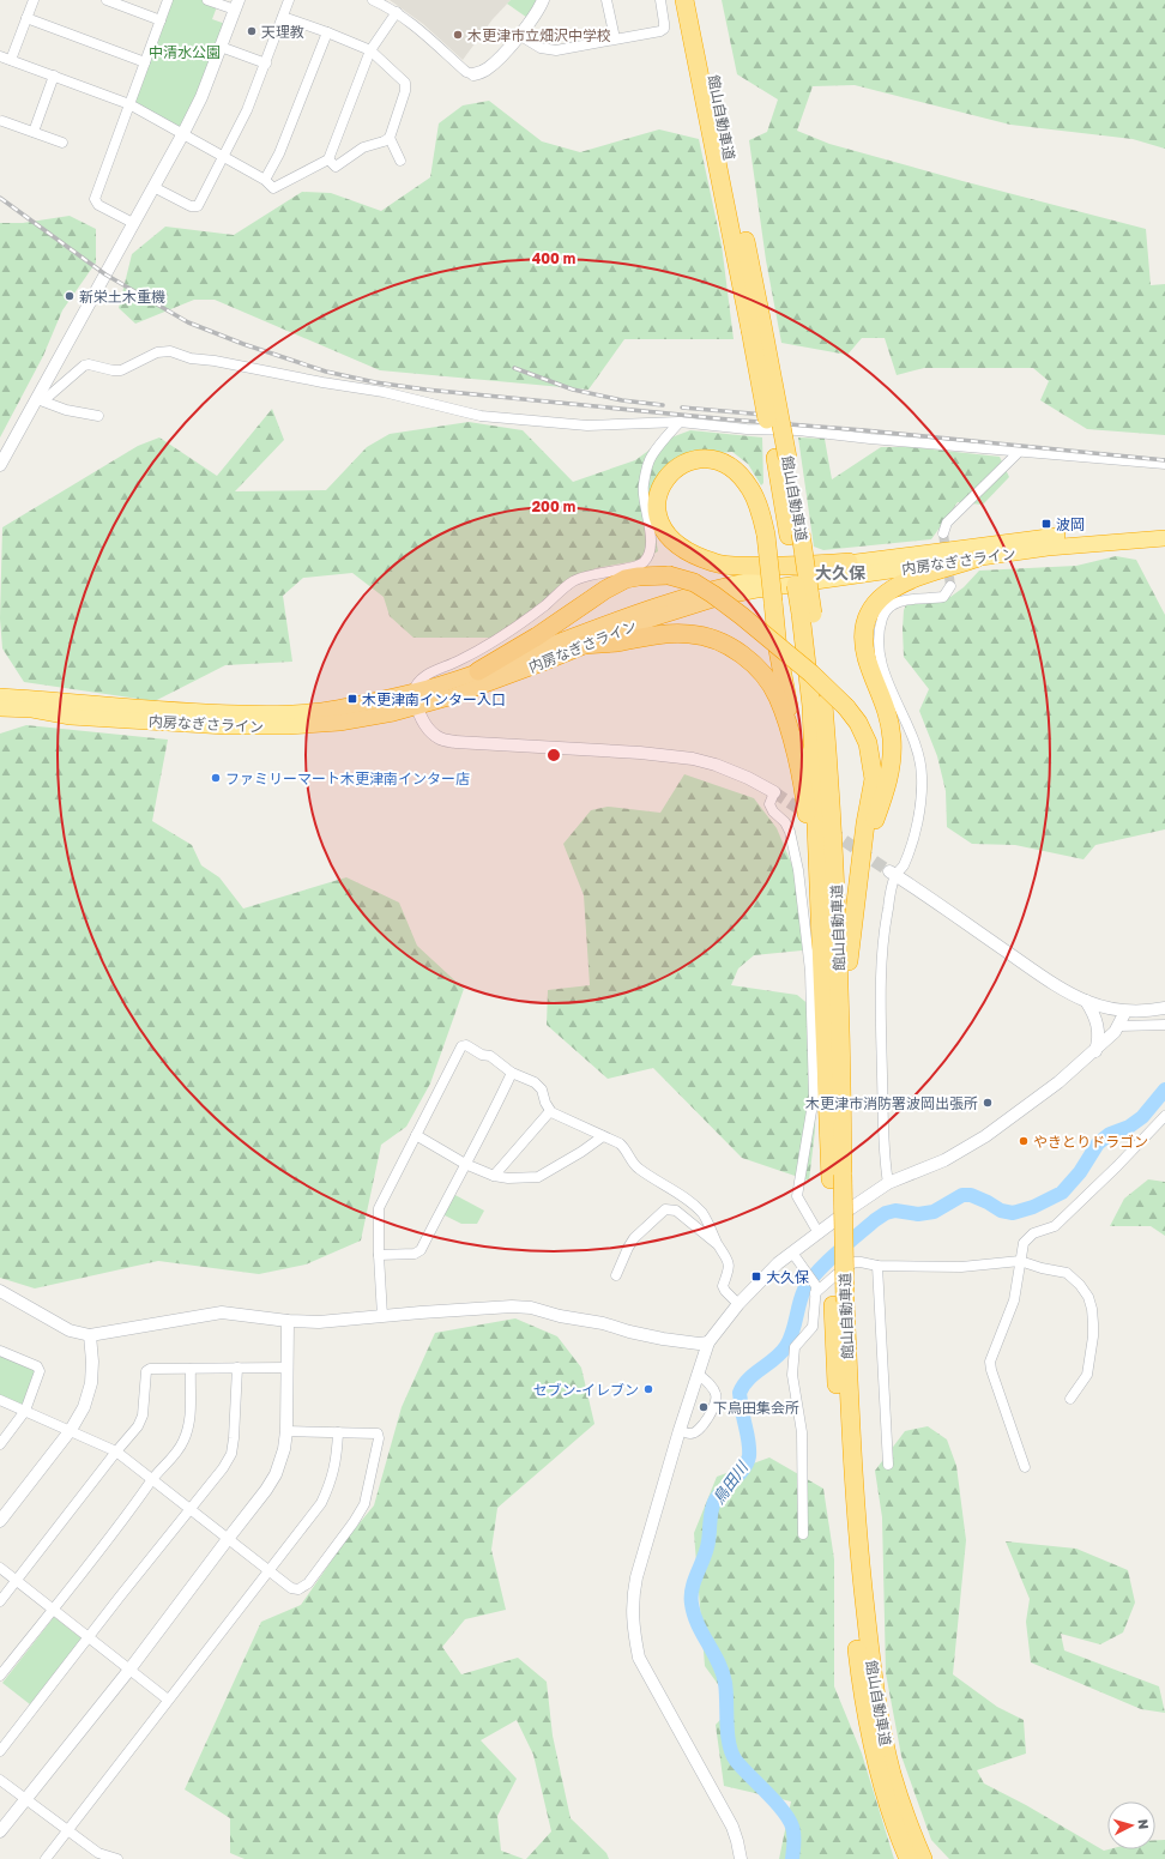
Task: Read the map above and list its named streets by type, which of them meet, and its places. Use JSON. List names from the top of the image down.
{
  "streets": {
    "highway": ["館山自動車道", "内房なぎさライン"]
  },
  "districts": ["大久保"],
  "water": ["鳥田川"],
  "parks": ["中清水公園"],
  "places": {
    "other": [
      "天理教",
      "木更津市立畑沢中学校",
      "新栄土木重機",
      "ファミリーマート木更津南インター店",
      "木更津市消防署波岡出張所",
      "やきとりドラゴン",
      "セブン-イレブン",
      "下烏田集会所"
    ],
    "transit": ["波岡", "木更津南インター入口", "大久保"]
  },
  "north": "right",
  "rings": ["400 m", "200 m"]
}
